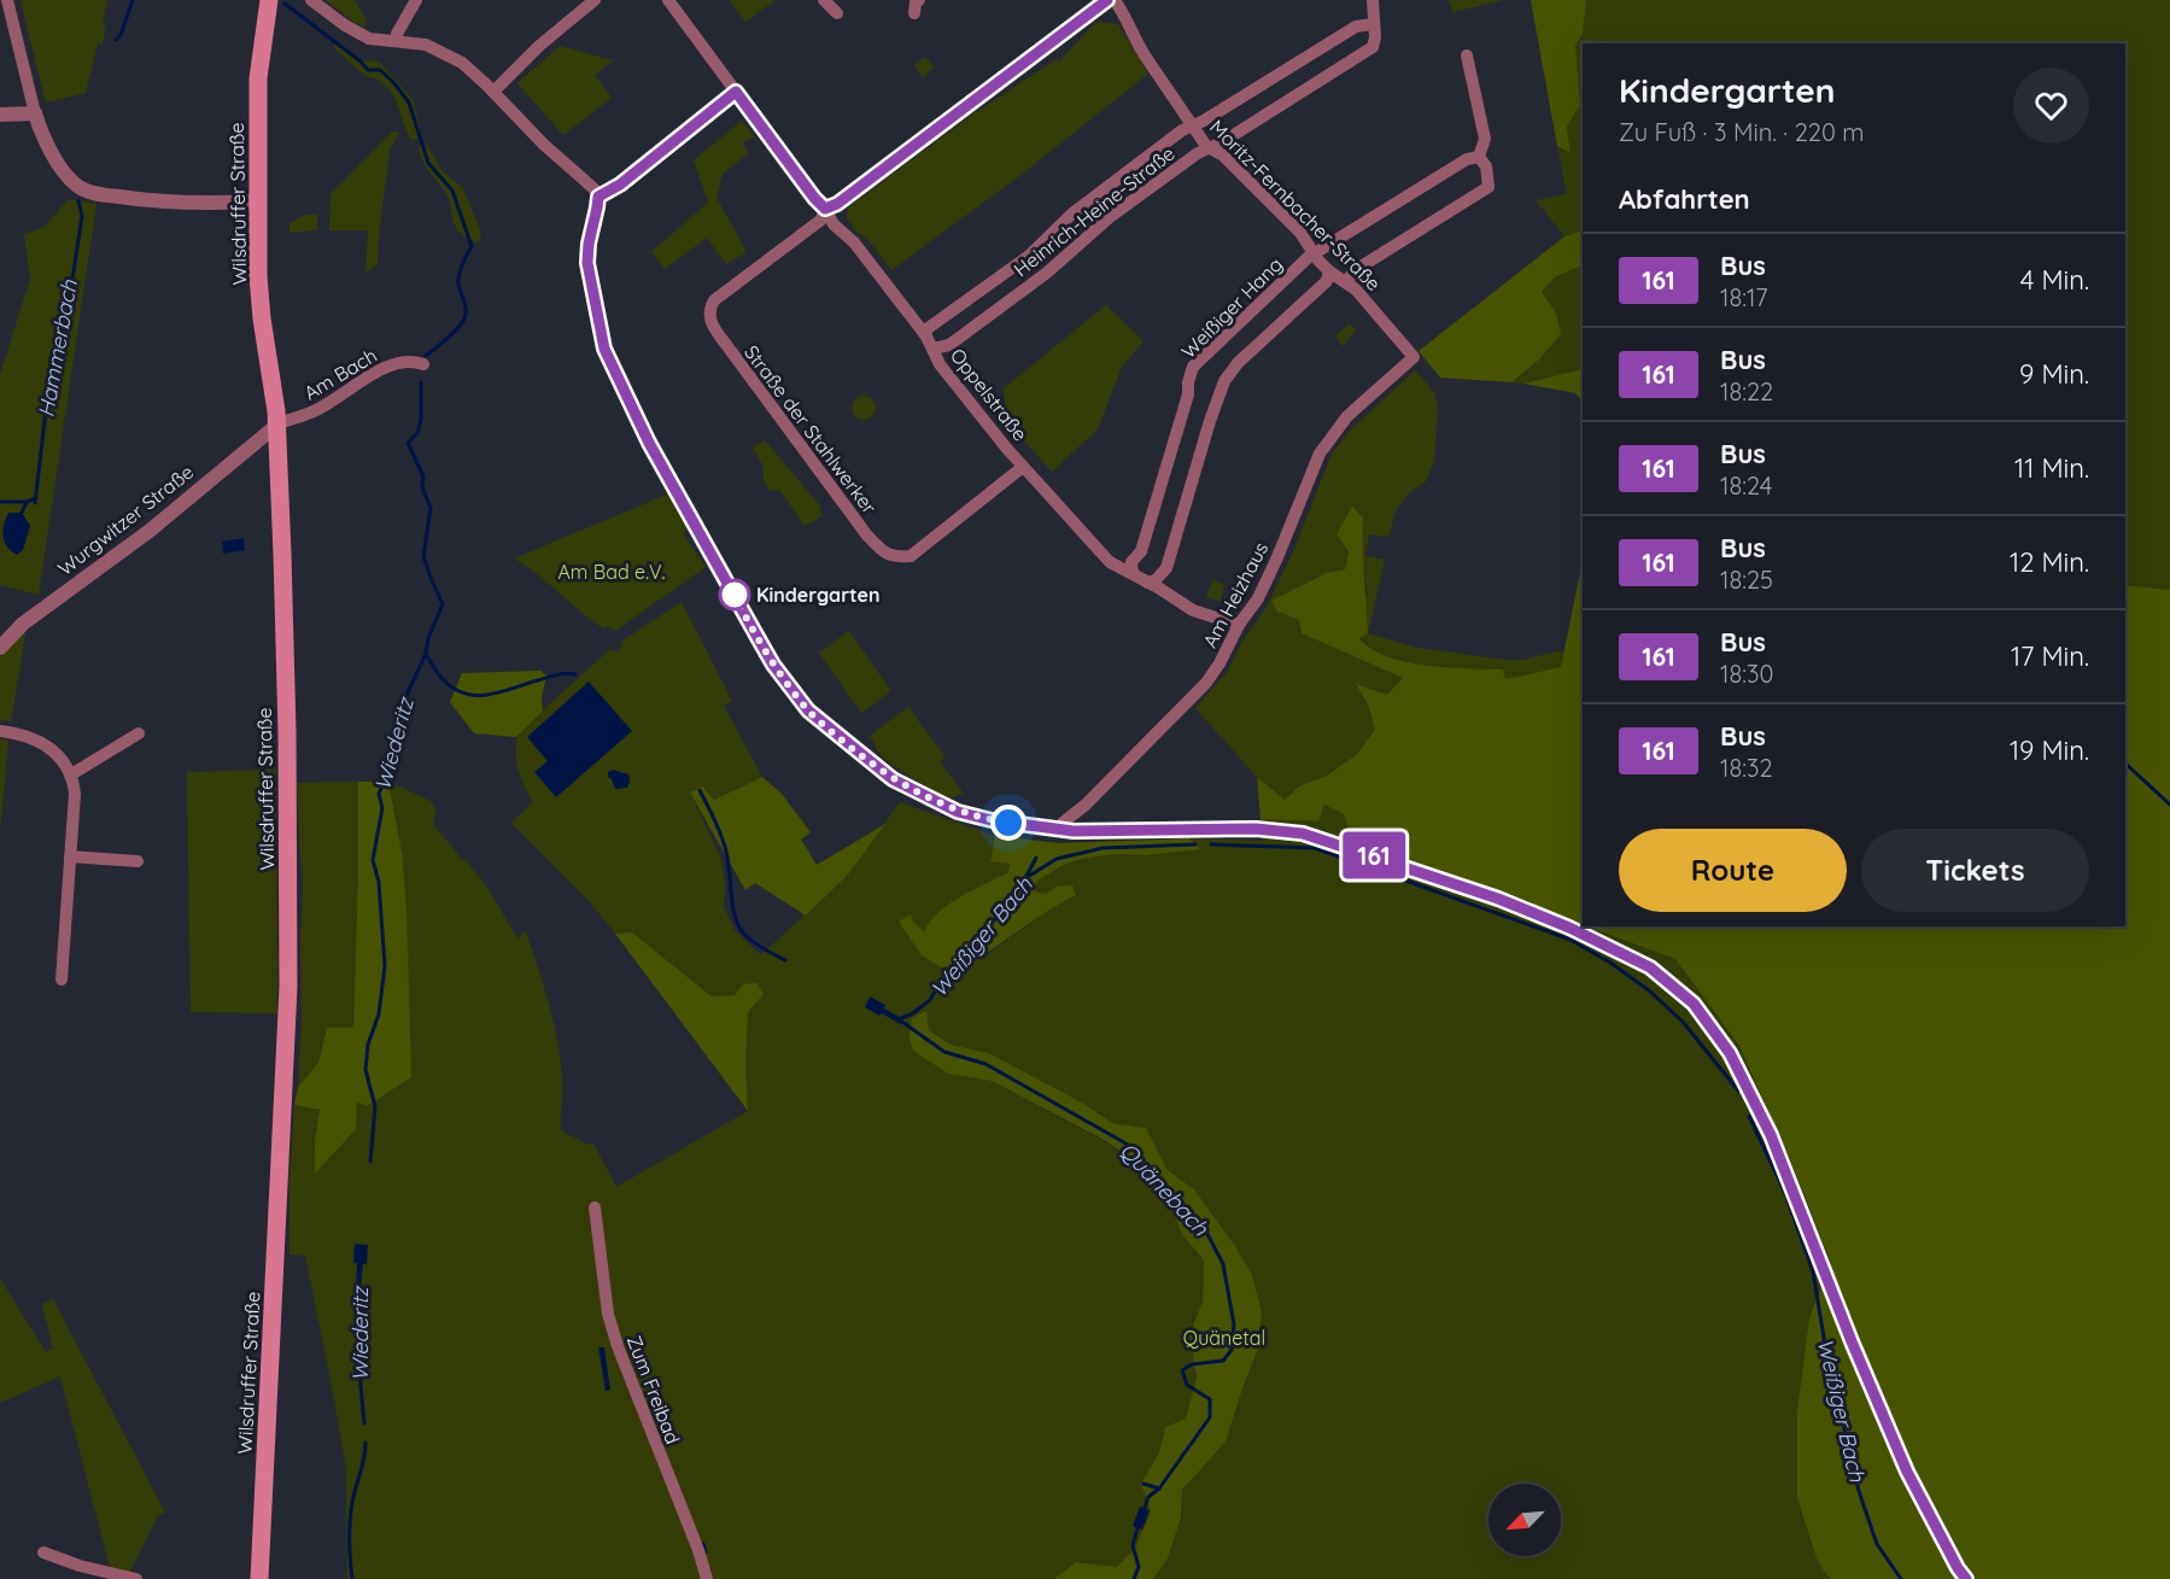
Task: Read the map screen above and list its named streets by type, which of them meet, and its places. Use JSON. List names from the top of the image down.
{
  "streets": {
    "main road": ["Wilsdruffer Straße"],
    "street": [
      "Moritz-Fernbacher-Straße",
      "Heinrich-Heine-Straße",
      "Weißiger Hang",
      "Am Bach",
      "Oppelstraße",
      "Straße der Stahlwerker",
      "Wurgwitzer Straße",
      "Am Heizhaus",
      "Zum Freibad"
    ]
  },
  "crossings": [
    ["Wilsdruffer Straße", "Am Bach"],
    ["Wilsdruffer Straße", "Wurgwitzer Straße"],
    ["Moritz-Fernbacher-Straße", "Heinrich-Heine-Straße"],
    ["Moritz-Fernbacher-Straße", "Weißiger Hang"],
    ["Moritz-Fernbacher-Straße", "Am Heizhaus"],
    ["Heinrich-Heine-Straße", "Oppelstraße"],
    ["Weißiger Hang", "Oppelstraße"],
    ["Am Bach", "Wurgwitzer Straße"],
    ["Oppelstraße", "Straße der Stahlwerker"],
    ["Oppelstraße", "Am Heizhaus"]
  ],
  "water": [
    "Hammerbach",
    "Wiederitz",
    "Weißiger Bach",
    "Quänebach"
  ],
  "parks": ["Am Bad e.V.", "Quänetal"],
  "places": ["Kindergarten"],
  "lines": ["bus line 161"],
  "north": "bottom left",
  "page": {
    "on_map": "161",
    "heading": [
      ["Kindergarten", "Zu Fuß · 3 Min. · 220 m"],
      "Abfahrten"
    ],
    "list": [
      {
        "mark": "161",
        "name": "Bus",
        "note": "18:17",
        "value": "4 Min."
      },
      {
        "mark": "161",
        "name": "Bus",
        "note": "18:22",
        "value": "9 Min."
      },
      {
        "mark": "161",
        "name": "Bus",
        "note": "18:24",
        "value": "11 Min."
      },
      {
        "mark": "161",
        "name": "Bus",
        "note": "18:25",
        "value": "12 Min."
      },
      {
        "mark": "161",
        "name": "Bus",
        "note": "18:30",
        "value": "17 Min."
      },
      {
        "mark": "161",
        "name": "Bus",
        "note": "18:32",
        "value": "19 Min."
      }
    ],
    "buttons": ["Route", "Tickets"]
  }
}
